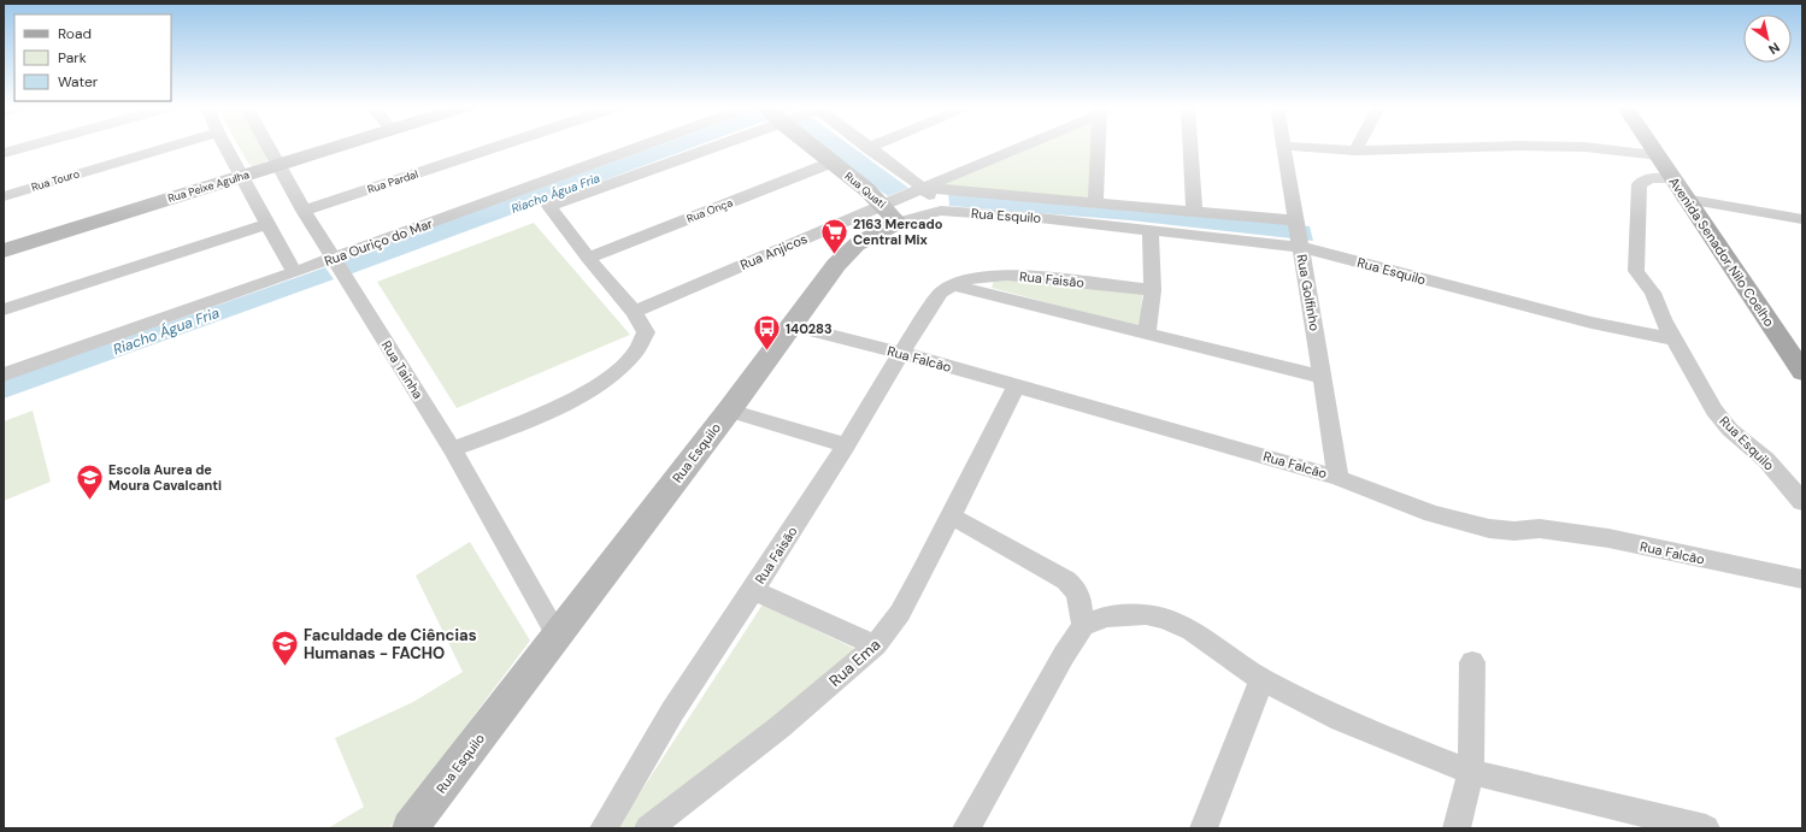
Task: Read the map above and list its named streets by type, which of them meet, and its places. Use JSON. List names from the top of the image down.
{
  "streets": {
    "main road": ["Avenida Senador Nilo Coelho"],
    "street": [
      "Rua Touro",
      "Rua Pardal",
      "Rua Peixe Agulha",
      "Rua Quati",
      "Rua Onça",
      "Rua Esquilo",
      "Rua Ouriço do Mar",
      "Rua Anjicos",
      "Rua Faisão",
      "Rua Golfinho",
      "Rua Falcão",
      "Rua Tainha",
      "Rua Ema"
    ]
  },
  "crossings": [
    ["Rua Pardal", "Rua Tainha"],
    ["Rua Peixe Agulha", "Rua Tainha"],
    ["Rua Quati", "Rua Onça"],
    ["Rua Quati", "Rua Esquilo"],
    ["Rua Quati", "Rua Anjicos"],
    ["Rua Esquilo", "Rua Anjicos"],
    ["Rua Esquilo", "Rua Golfinho"],
    ["Rua Esquilo", "Rua Falcão"],
    ["Rua Esquilo", "Rua Tainha"],
    ["Rua Ouriço do Mar", "Rua Tainha"],
    ["Rua Faisão", "Rua Golfinho"],
    ["Rua Faisão", "Rua Falcão"],
    ["Rua Golfinho", "Rua Falcão"],
    ["Rua Falcão", "Rua Ema"]
  ],
  "water": ["Riacho Água Fria"],
  "places": {
    "supermarket": ["2163 Mercado Central Mix"],
    "bus stop": ["140283"],
    "school or university": ["Escola Aurea de Moura Cavalcanti", "Faculdade de Ciências Humanas - FACHO"]
  },
  "legend": ["Road", "Park", "Water"],
  "north": "bottom right"
}
